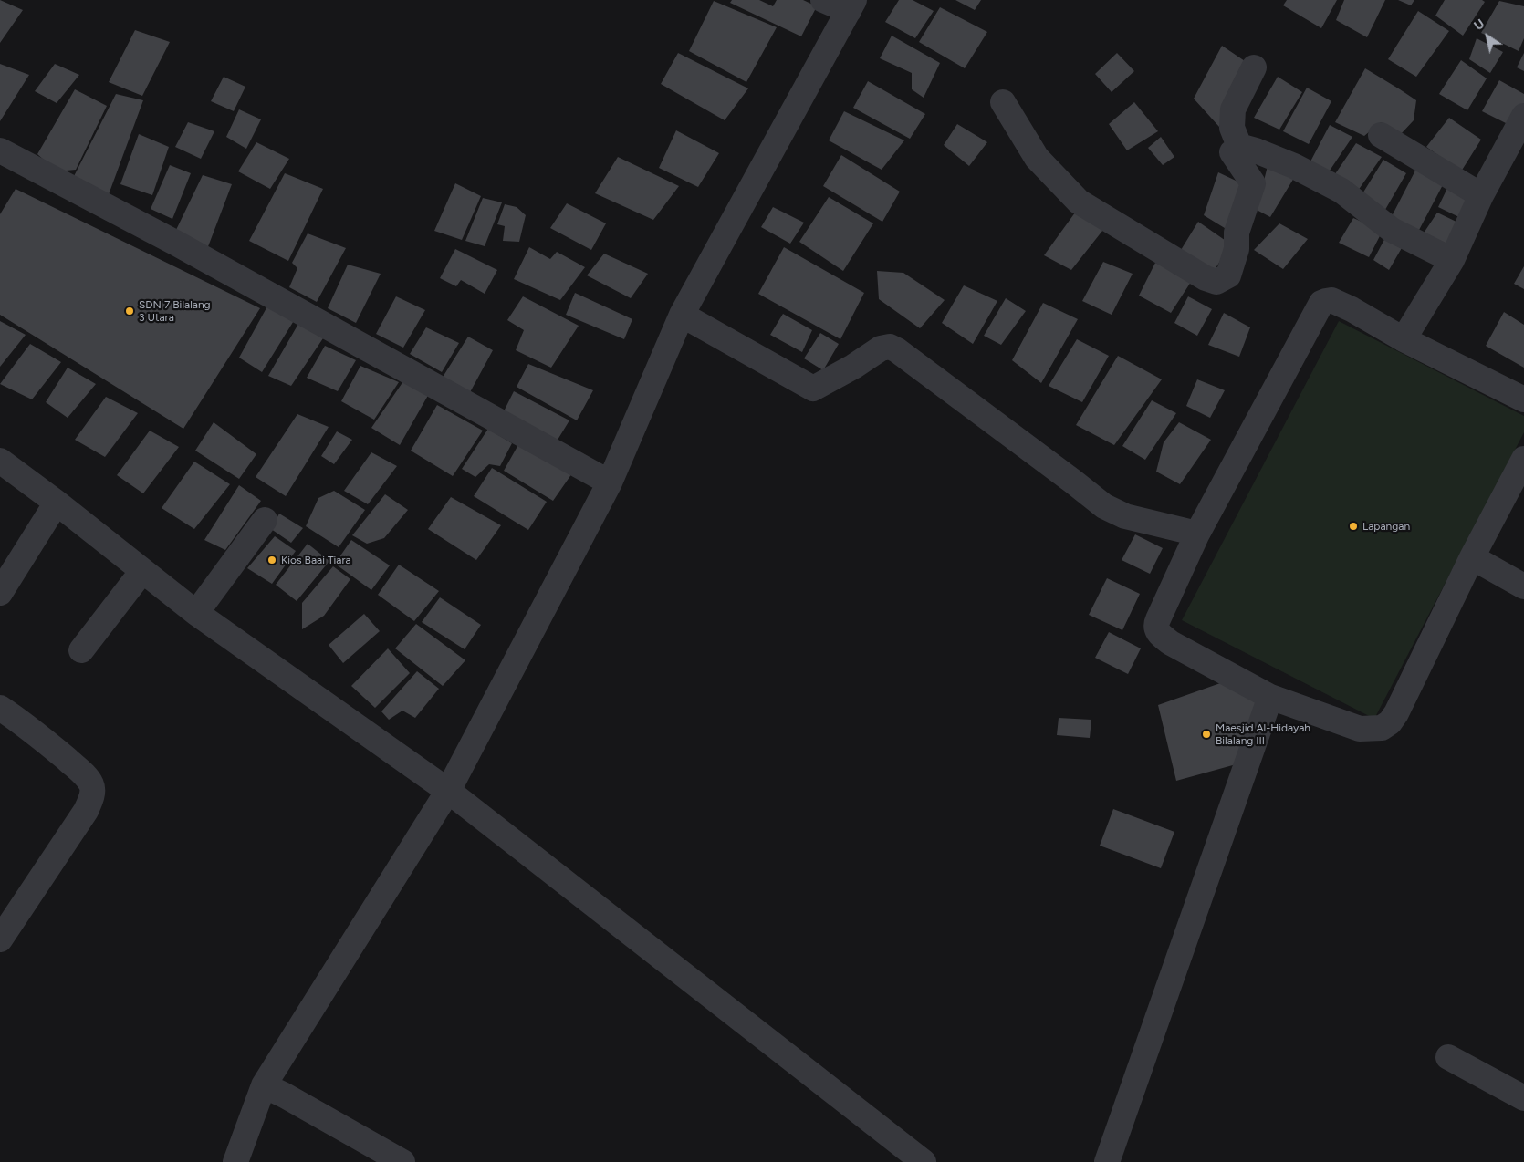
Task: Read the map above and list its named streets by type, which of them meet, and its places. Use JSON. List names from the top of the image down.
{
  "places": [
    "SDN 7 Bilalang 3 Utara",
    "Lapangan",
    "Kios Baai Tiara",
    "Maesjid Al-Hidayah Bilalang III"
  ],
  "north": "top left"
}
